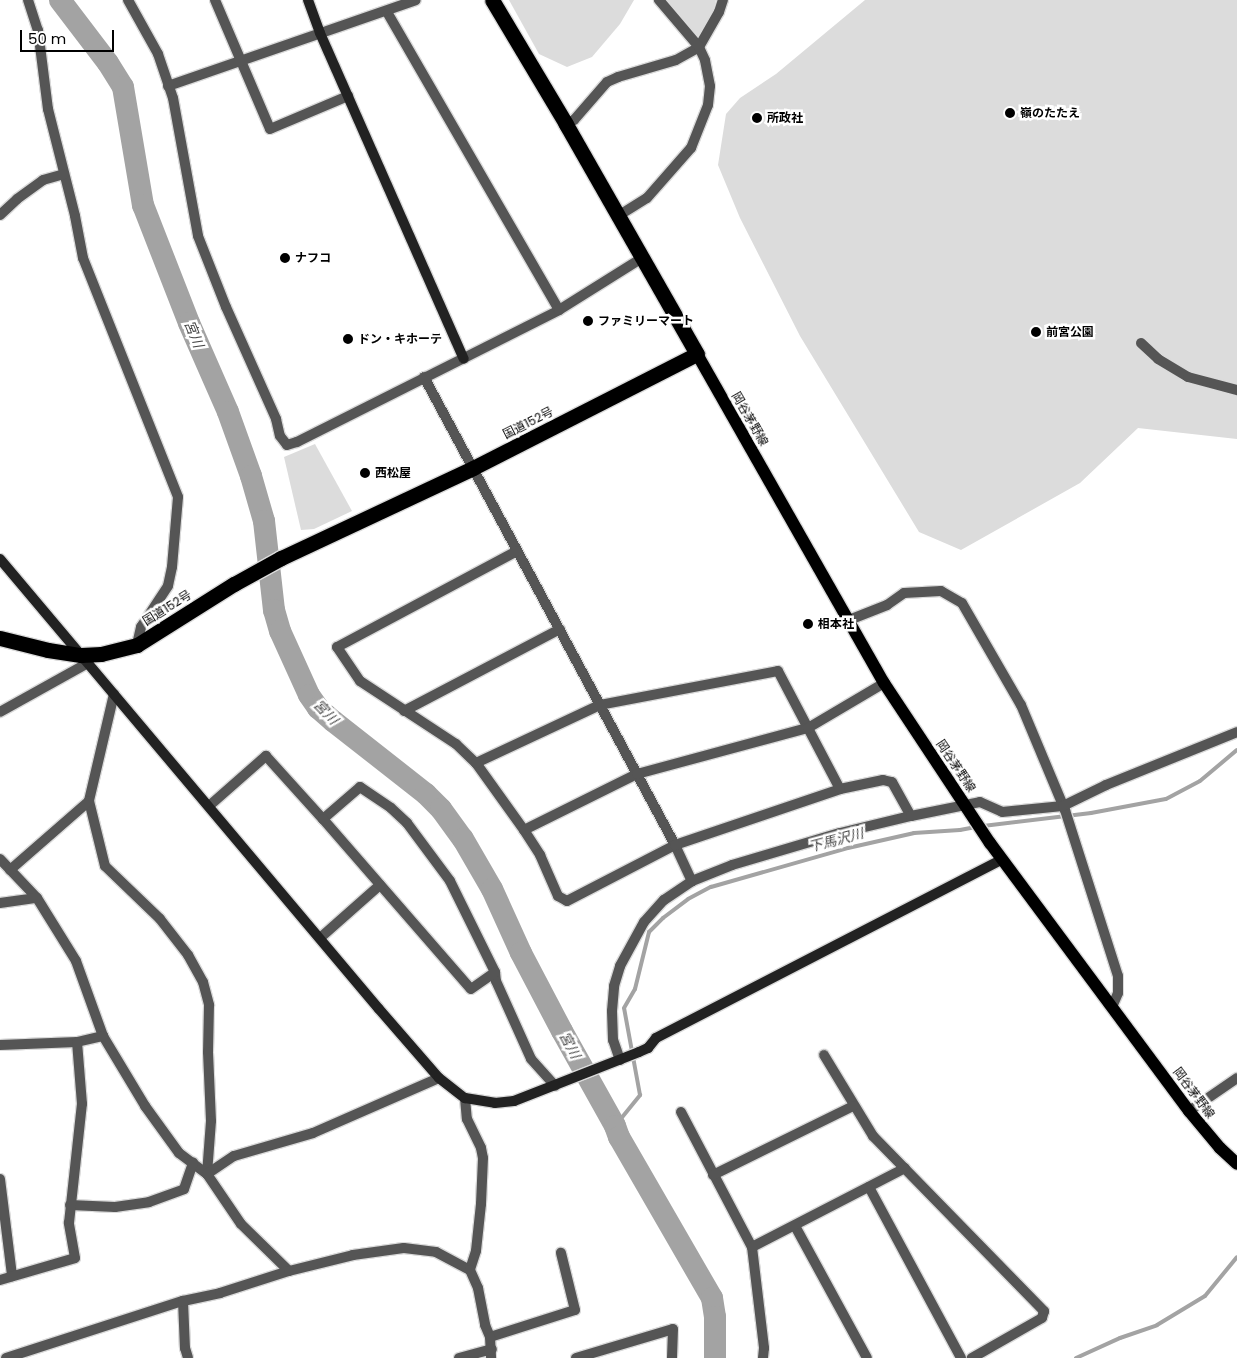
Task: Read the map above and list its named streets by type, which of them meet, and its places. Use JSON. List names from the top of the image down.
{
  "streets": {
    "highway": ["国道152号"],
    "main road": ["岡谷茅野線"]
  },
  "crossings": [
    ["岡谷茅野線", "国道152号"]
  ],
  "water": ["宮川", "下馬沢川"],
  "places": [
    "嶺のたたえ",
    "所政社",
    "ナフコ",
    "ファミリーマート",
    "前宮公園",
    "ドン・キホーテ",
    "西松屋",
    "相本社"
  ],
  "scale_bar": "50 m"
}
